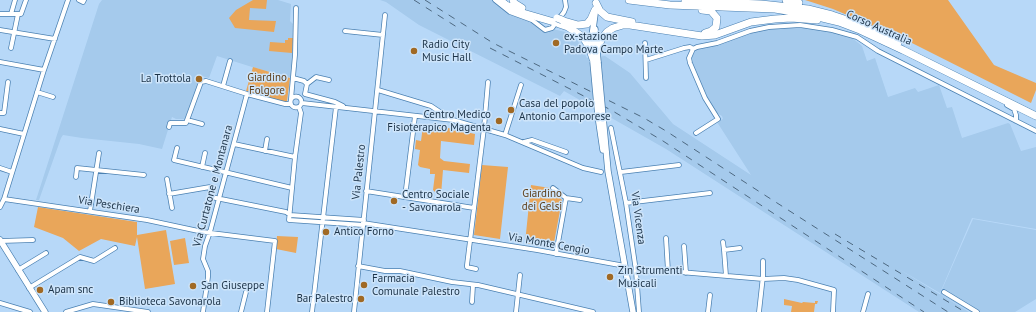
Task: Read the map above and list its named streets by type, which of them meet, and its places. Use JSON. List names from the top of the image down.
{
  "streets": {
    "highway": ["Corso Australia"],
    "main road": ["Via Vicenza"],
    "street": [
      "Via Palestro",
      "Via Curtatone e Montanara",
      "Via Peschiera",
      "Via Monte Cengio"
    ]
  },
  "crossings": [
    ["Via Palestro", "Via Monte Cengio"],
    ["Via Curtatone e Montanara", "Via Peschiera"],
    ["Via Curtatone e Montanara", "Via Monte Cengio"],
    ["Via Vicenza", "Via Monte Cengio"]
  ],
  "parks": ["Giardino Folgore", "Giardino dei Gelsi"],
  "places": [
    "ex-stazione Padova Campo Marte",
    "Radio City Music Hall",
    "La Trottola",
    "Casa del popolo Antonio Camporese",
    "Centro Medico Fisioterapico Magenta",
    "Centro Sociale - Savonarola",
    "Antico Forno",
    "Zin Strumenti Musicali",
    "Farmacia Comunale Palestro",
    "San Giuseppe",
    "Apam snc",
    "Bar Palestro",
    "Biblioteca Savonarola"
  ]
}
